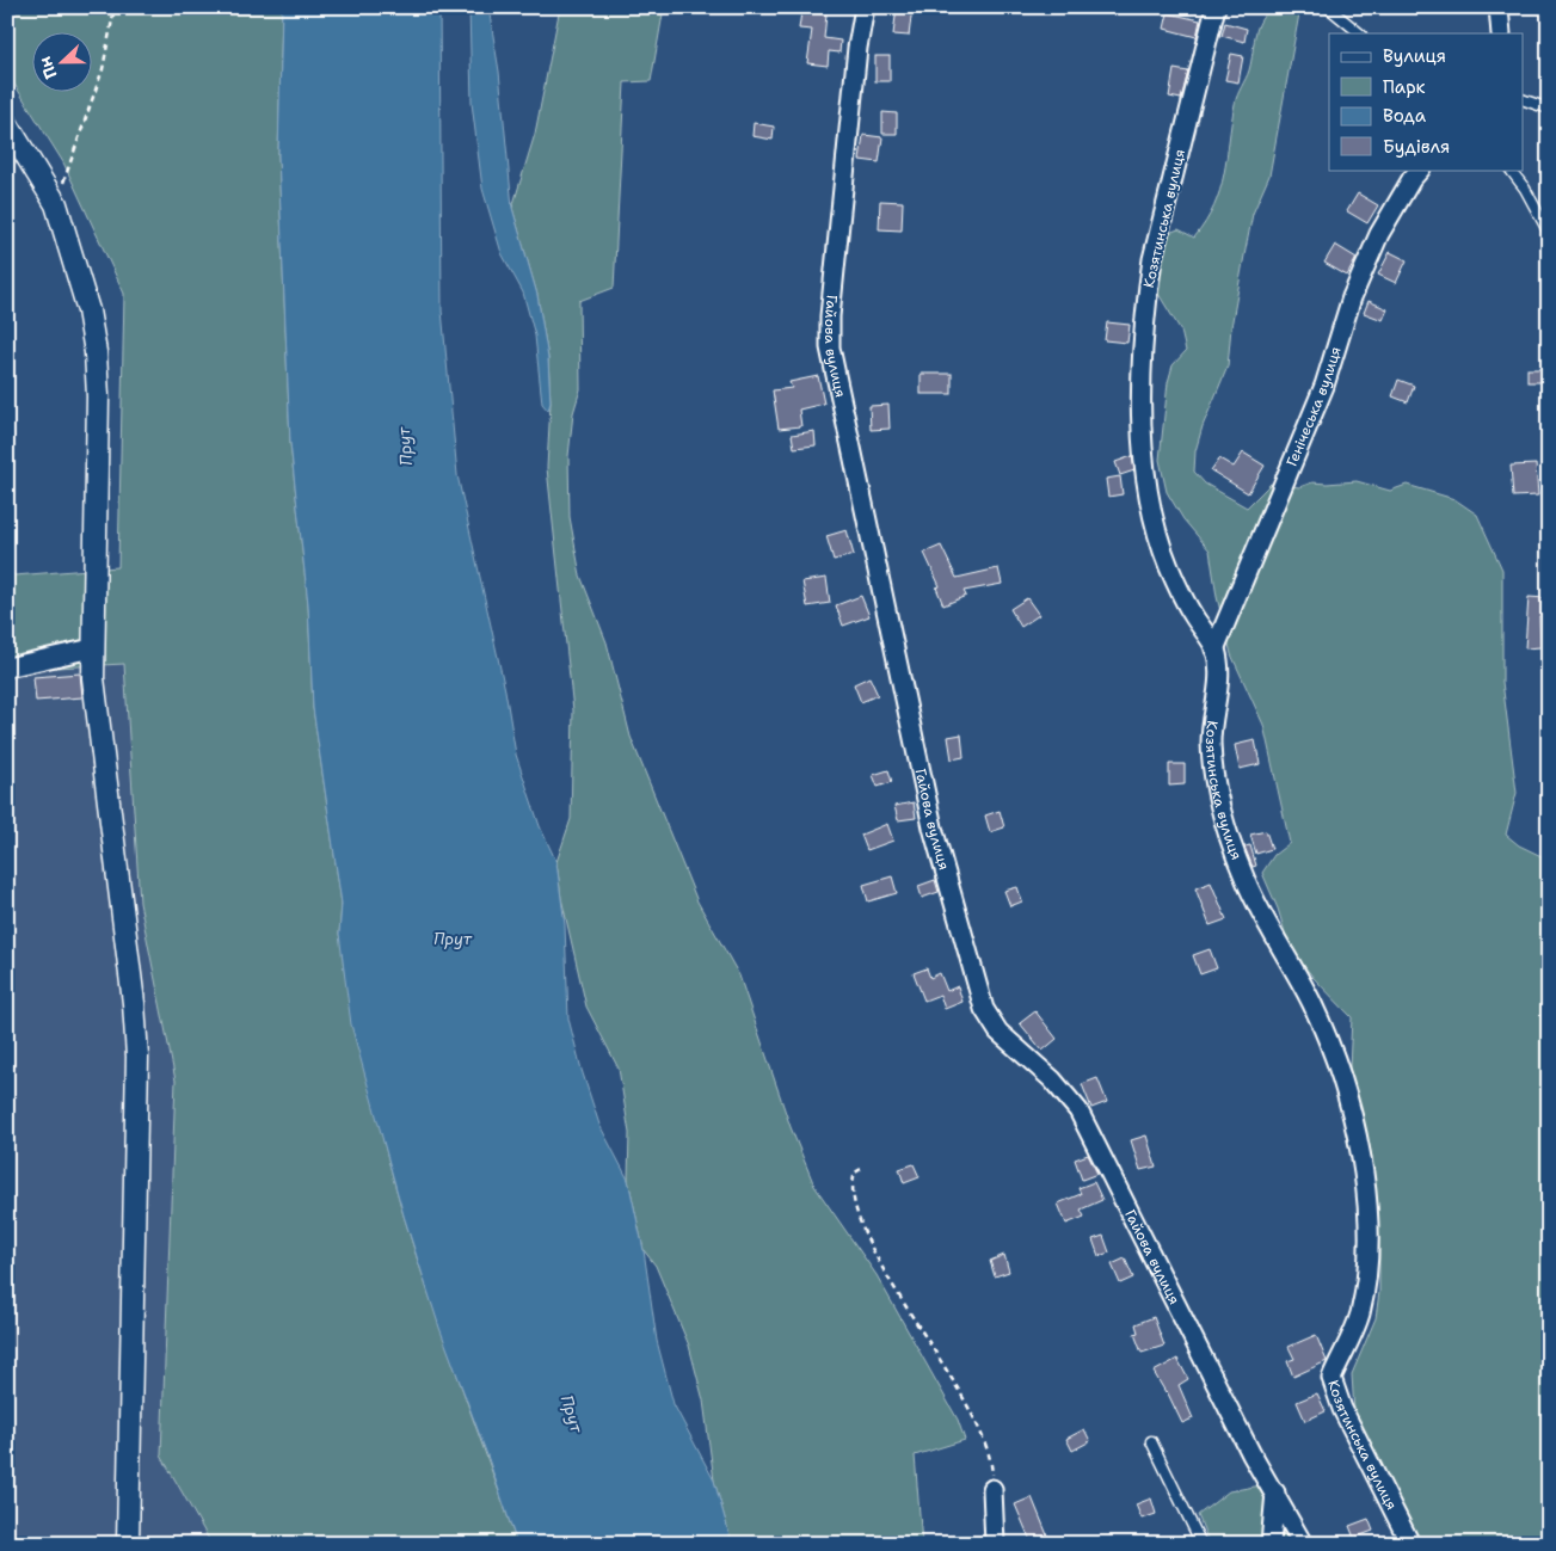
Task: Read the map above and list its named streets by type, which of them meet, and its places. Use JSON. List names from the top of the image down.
{
  "streets": {
    "street": ["Козятинська вулиця", "Гайова вулиця", "Генічеська вулиця"]
  },
  "crossings": [
    ["Козятинська вулиця", "Генічеська вулиця"]
  ],
  "water": ["Прут"],
  "legend": [
    "Вулиця",
    "Парк",
    "Вода",
    "Будівля"
  ],
  "north": "left"
}
